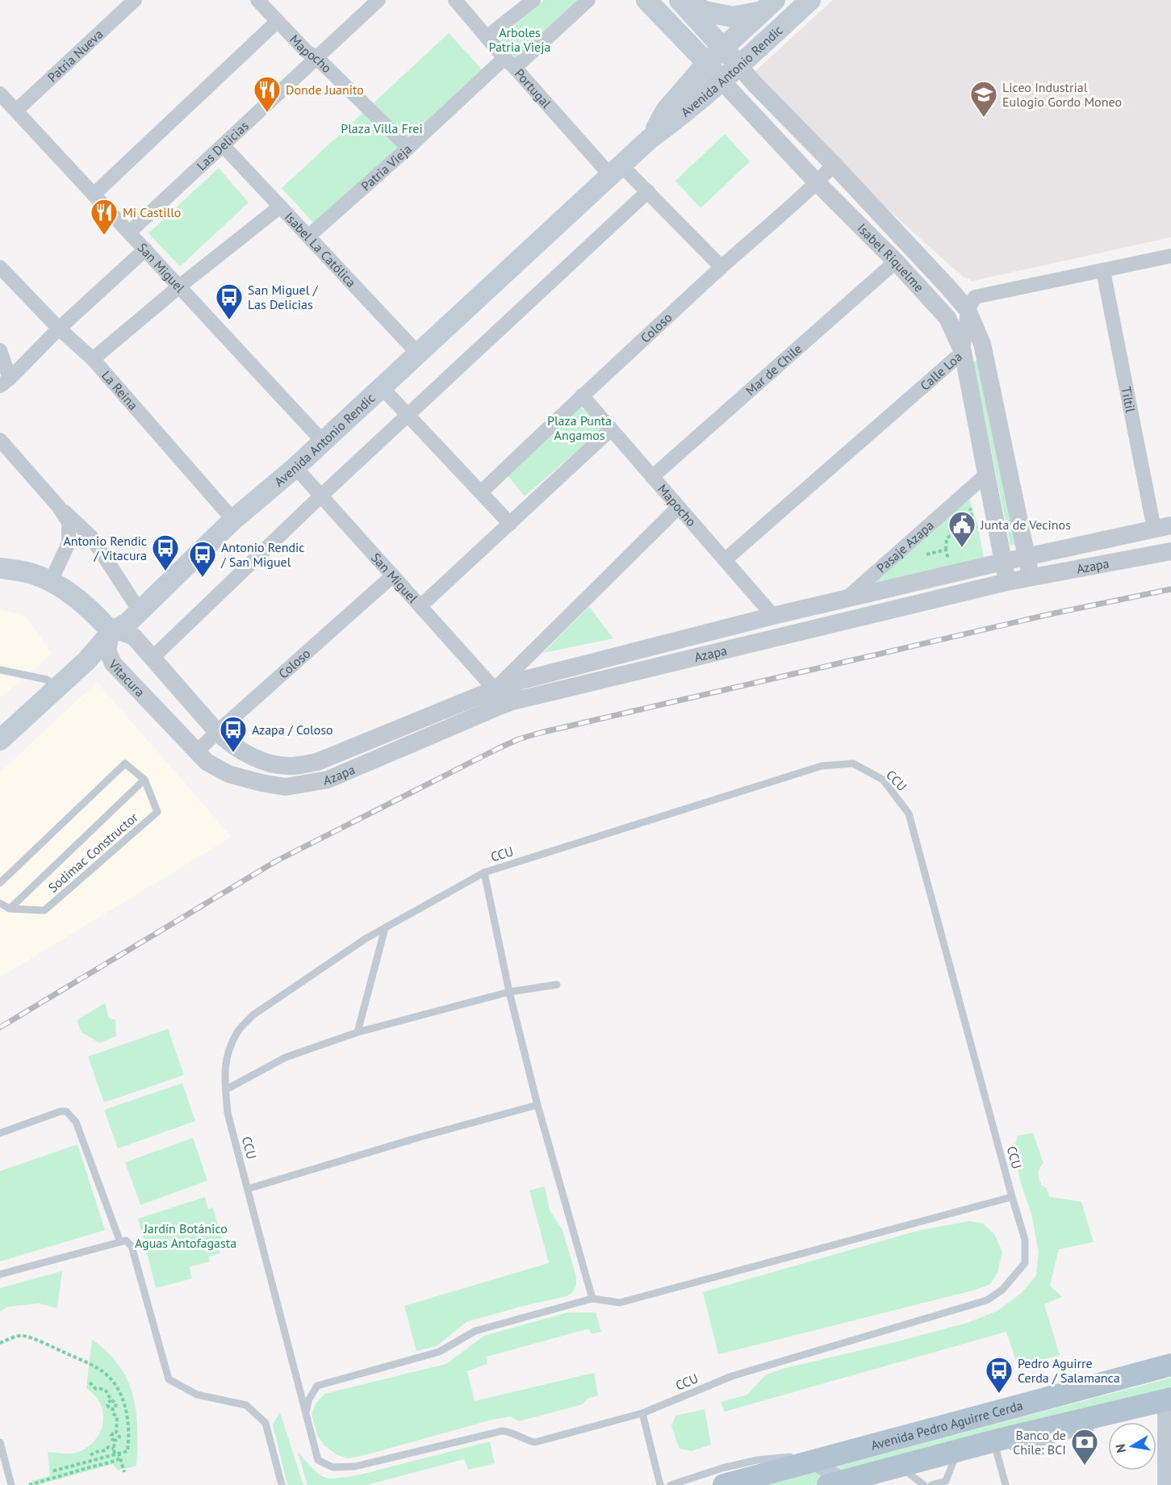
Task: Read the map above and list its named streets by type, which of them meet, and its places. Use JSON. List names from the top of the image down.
{
  "streets": {
    "main road": ["Avenida Antonio Rendic", "Isabel Riquelme", "Avenida Pedro Aguirre Cerda"],
    "street": [
      "Mapocho",
      "Patria Nueva",
      "Portugal",
      "Las Delicias",
      "Patria Vieja",
      "Isabel La Católica",
      "San Miguel",
      "Coloso",
      "Mar de Chile",
      "Calle Loa",
      "La Reina",
      "Tiltil",
      "Pasaje Azapa",
      "Azapa",
      "Vitacura"
    ],
    "lane": ["CCU", "Sodimac Constructor"]
  },
  "crossings": [
    ["Mapocho", "Las Delicias"],
    ["Mapocho", "Patria Vieja"],
    ["Mapocho", "Coloso"],
    ["Mapocho", "Mar de Chile"],
    ["Mapocho", "Calle Loa"],
    ["Mapocho", "Azapa"],
    ["Patria Nueva", "San Miguel"],
    ["Avenida Antonio Rendic", "Portugal"],
    ["Avenida Antonio Rendic", "Isabel La Católica"],
    ["Avenida Antonio Rendic", "Isabel Riquelme"],
    ["Avenida Antonio Rendic", "San Miguel"],
    ["Avenida Antonio Rendic", "La Reina"],
    ["Avenida Antonio Rendic", "Vitacura"],
    ["Portugal", "Patria Vieja"],
    ["Portugal", "Coloso"],
    ["Las Delicias", "Isabel La Católica"],
    ["Las Delicias", "San Miguel"],
    ["Patria Vieja", "Isabel La Católica"],
    ["Isabel Riquelme", "Coloso"],
    ["Isabel Riquelme", "Mar de Chile"],
    ["Isabel Riquelme", "Calle Loa"],
    ["Isabel Riquelme", "Pasaje Azapa"],
    ["Isabel Riquelme", "Azapa"],
    ["San Miguel", "Coloso"],
    ["San Miguel", "Azapa"],
    ["Coloso", "Azapa"],
    ["Coloso", "Vitacura"],
    ["Tiltil", "Azapa"],
    ["Pasaje Azapa", "Azapa"],
    ["Azapa", "Vitacura"]
  ],
  "parks": [
    "Arboles Patria Vieja",
    "Plaza Villa Frei",
    "Plaza Punta Angamos",
    "Jardín Botánico Aguas Antofagasta"
  ],
  "places": {
    "restaurant": ["Donde Juanito", "Mi Castillo"],
    "school or university": ["Liceo Industrial Eulogio Gordo Moneo"],
    "bus stop": [
      "San Miguel / Las Delicias",
      "Antonio Rendic / Vitacura",
      "Antonio Rendic / San Miguel",
      "Azapa / Coloso",
      "Pedro Aguirre Cerda / Salamanca"
    ],
    "public building": ["Junta de Vecinos"],
    "bank": ["Banco de Chile: BCI"]
  },
  "north": "left"
}
